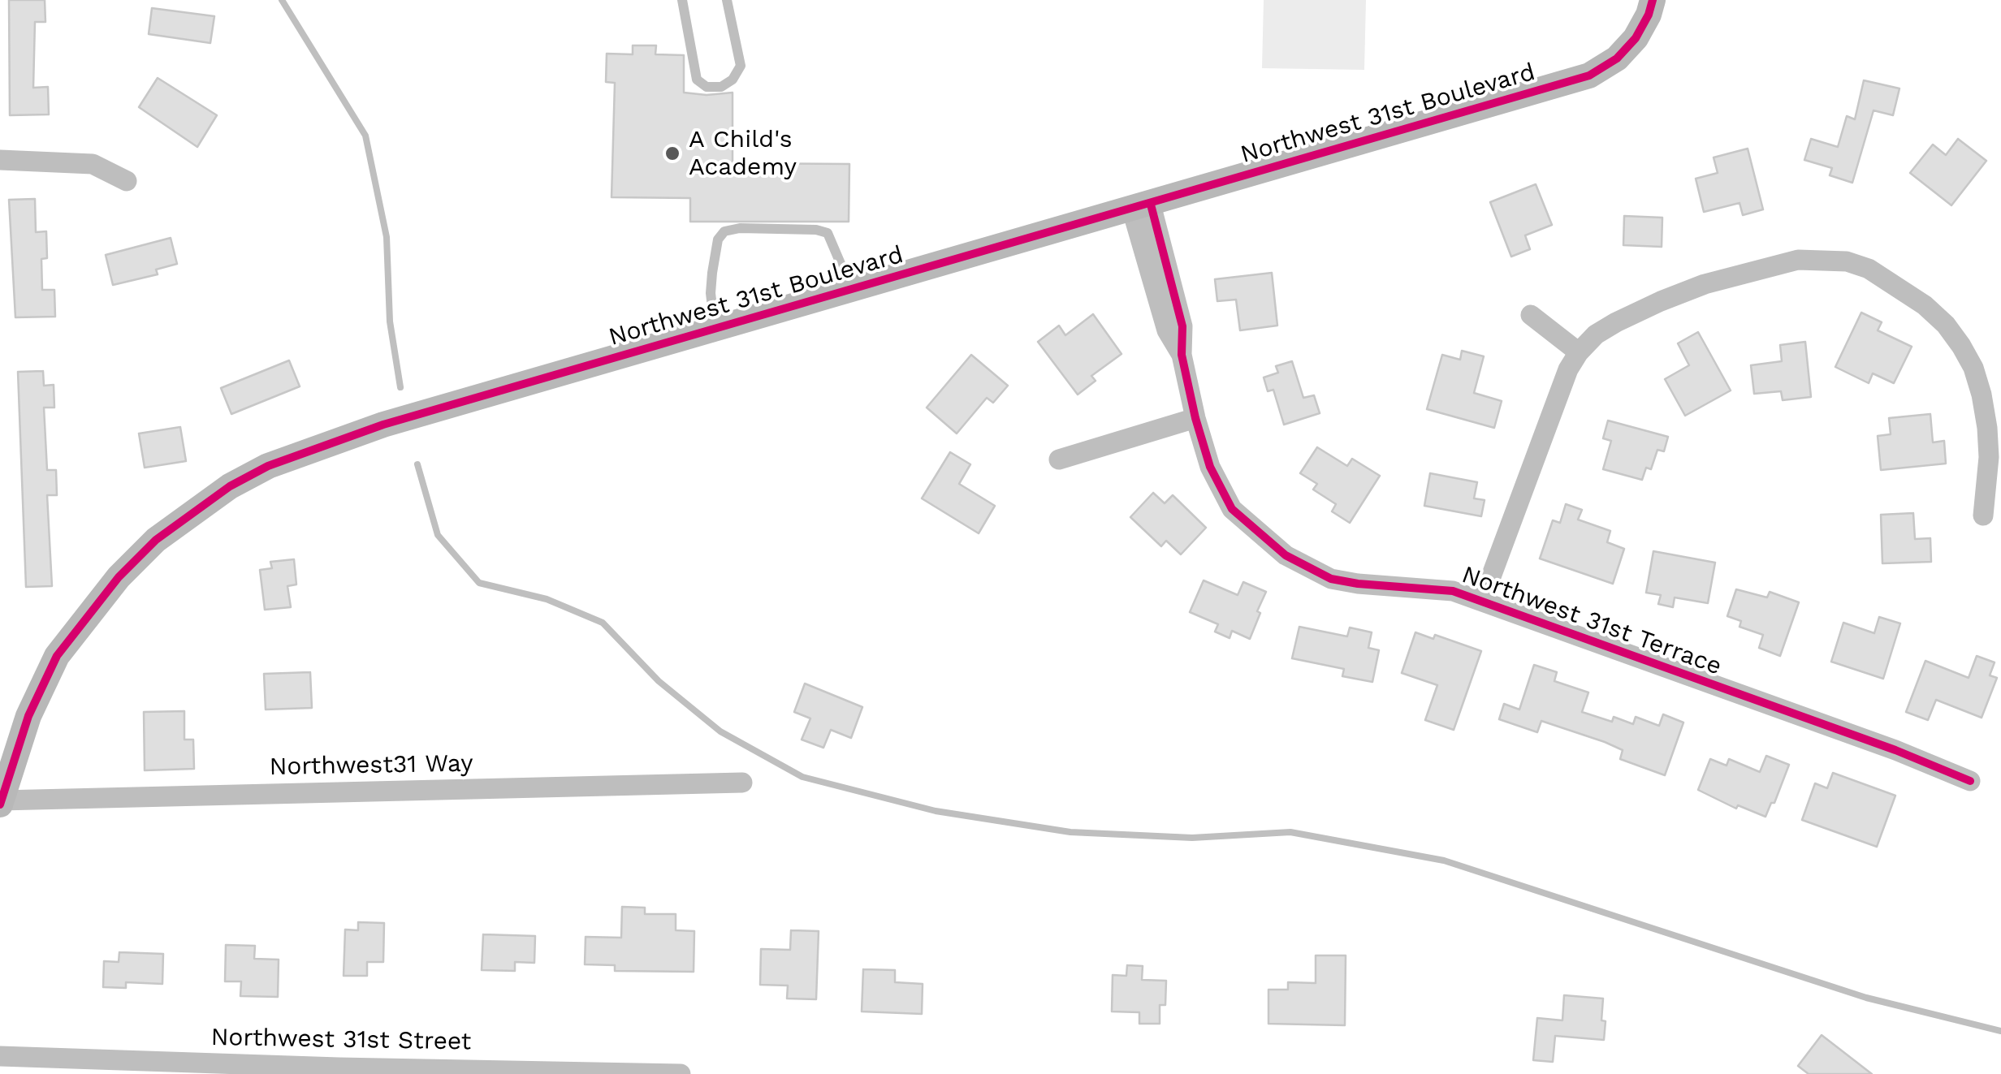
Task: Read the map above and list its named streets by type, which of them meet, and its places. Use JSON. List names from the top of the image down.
{
  "streets": {
    "street": [
      "Northwest 31st Boulevard",
      "Northwest 31st Terrace",
      "Northwest31 Way",
      "Northwest 31st Street"
    ]
  },
  "crossings": [
    ["Northwest 31st Boulevard", "Northwest 31st Terrace"],
    ["Northwest 31st Boulevard", "Northwest31 Way"]
  ],
  "places": ["A Child's Academy"]
}
